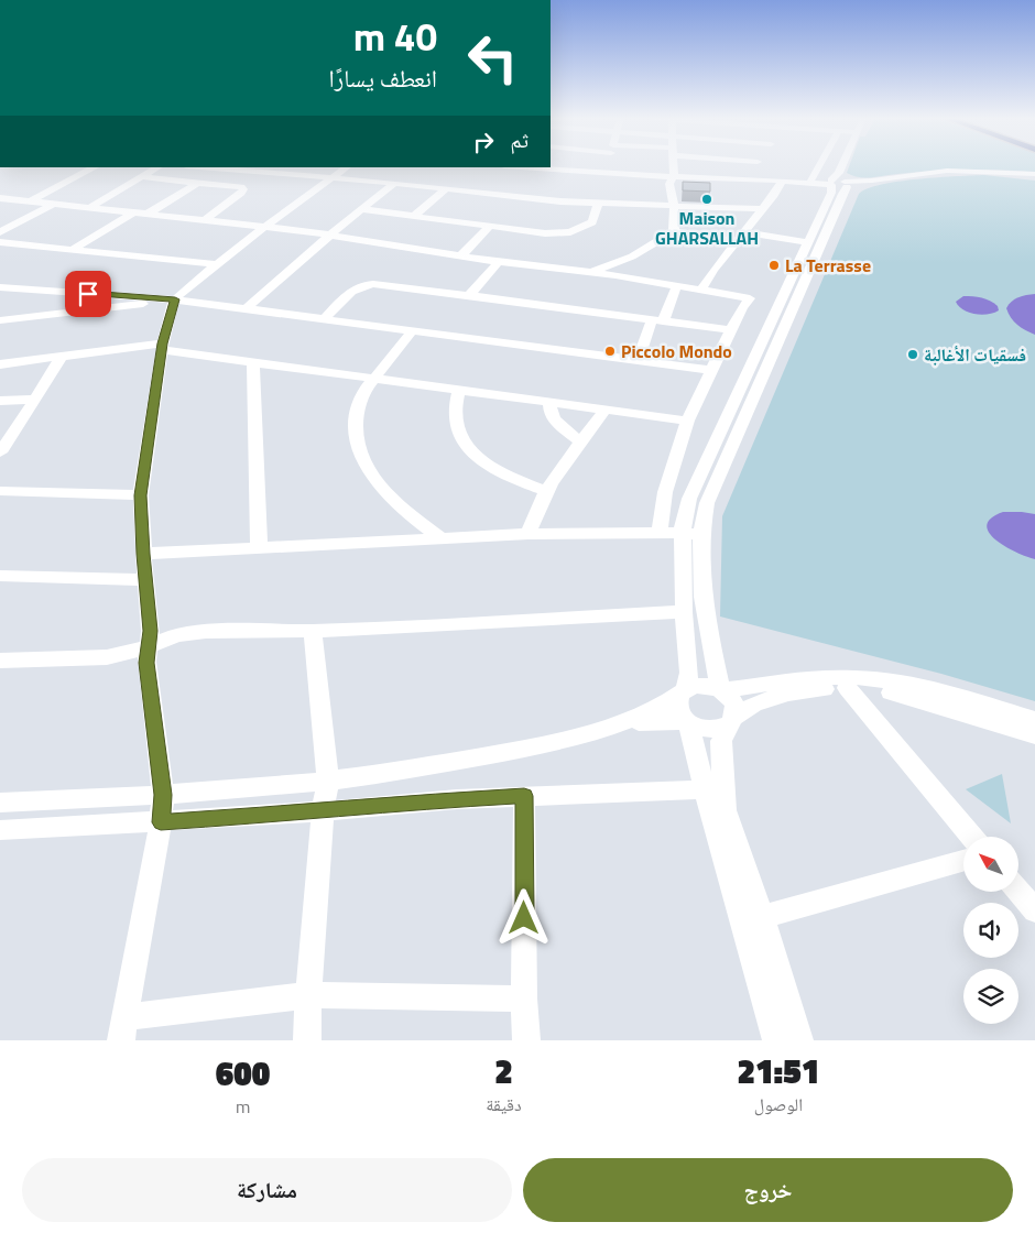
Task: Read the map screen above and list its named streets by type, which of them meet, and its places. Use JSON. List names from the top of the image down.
{
  "places": [
    "Maison GHARSALLAH",
    "La Terrasse",
    "Piccolo Mondo",
    "فسقيات الأغالبة"
  ],
  "north": "top left",
  "page": {
    "turn": ["40 m", "انعطف يسارًا"],
    "then": "ثم",
    "eta": [
      "21:51",
      "الوصول",
      "2",
      "دقيقة",
      "600",
      "m"
    ],
    "buttons": ["خروج", "مشاركة"]
  }
}
